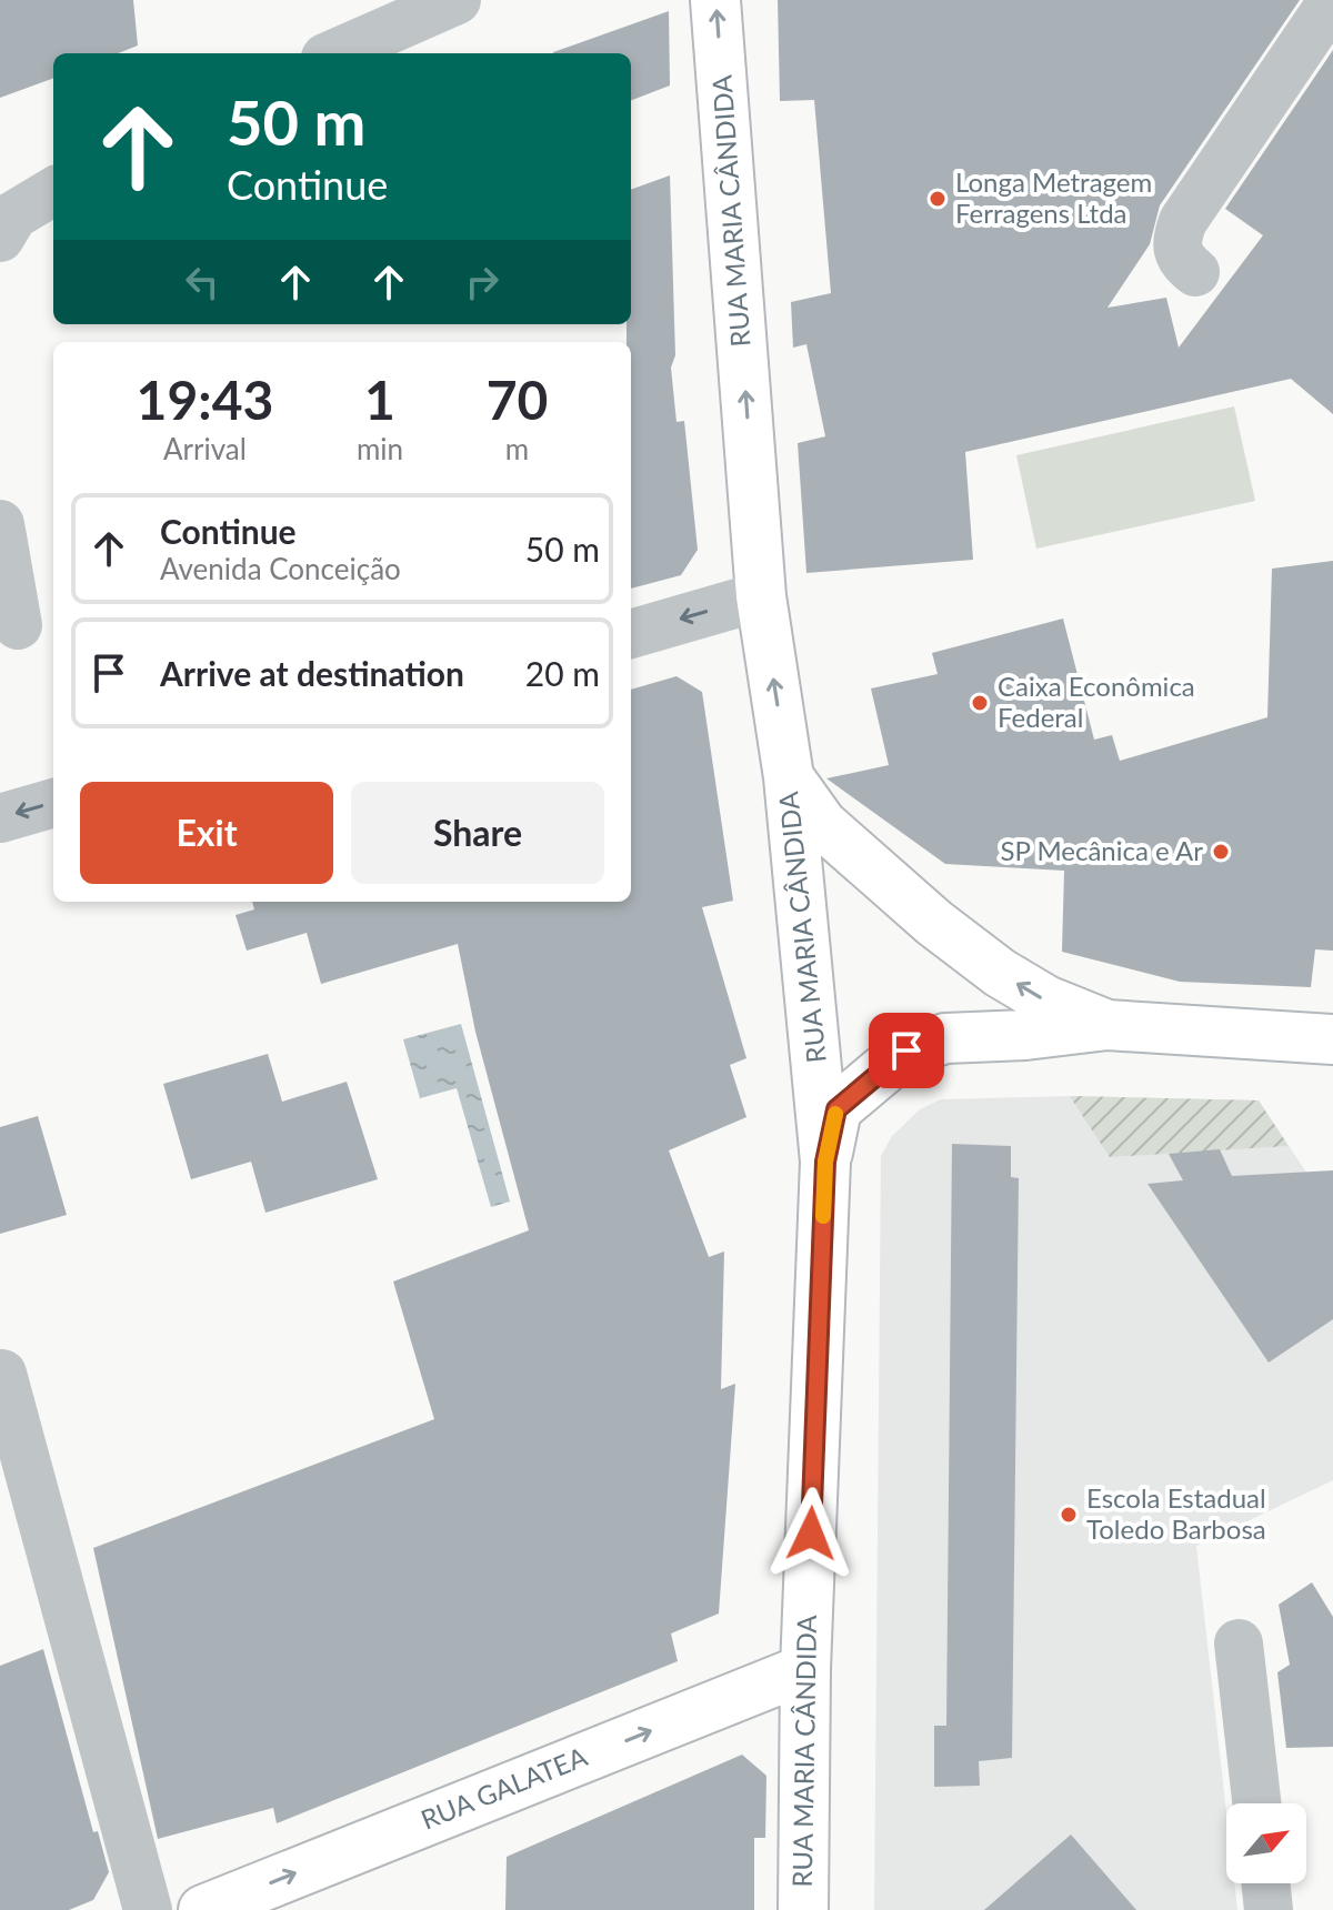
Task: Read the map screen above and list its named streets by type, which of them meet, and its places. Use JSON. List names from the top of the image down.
{
  "streets": {
    "main road": ["RUA MARIA CÂNDIDA", "RUA GALATEA"]
  },
  "crossings": [
    ["RUA MARIA CÂNDIDA", "RUA GALATEA"]
  ],
  "one_way": ["RUA MARIA CÂNDIDA", "RUA GALATEA"],
  "places": [
    "Longa Metragem Ferragens Ltda",
    "Caixa Econômica Federal",
    "SP Mecânica e Ar",
    "Escola Estadual Toledo Barbosa"
  ],
  "north": "top right",
  "page": {
    "turn": ["50 m", "Continue"],
    "eta": [
      "19:43",
      "Arrival",
      "1",
      "min",
      "70",
      "m"
    ],
    "list": [
      {
        "name": "Continue",
        "note": "Avenida Conceição",
        "value": "50 m"
      },
      {
        "name": "Arrive at destination",
        "value": "20 m"
      }
    ],
    "buttons": ["Exit", "Share"]
  }
}
